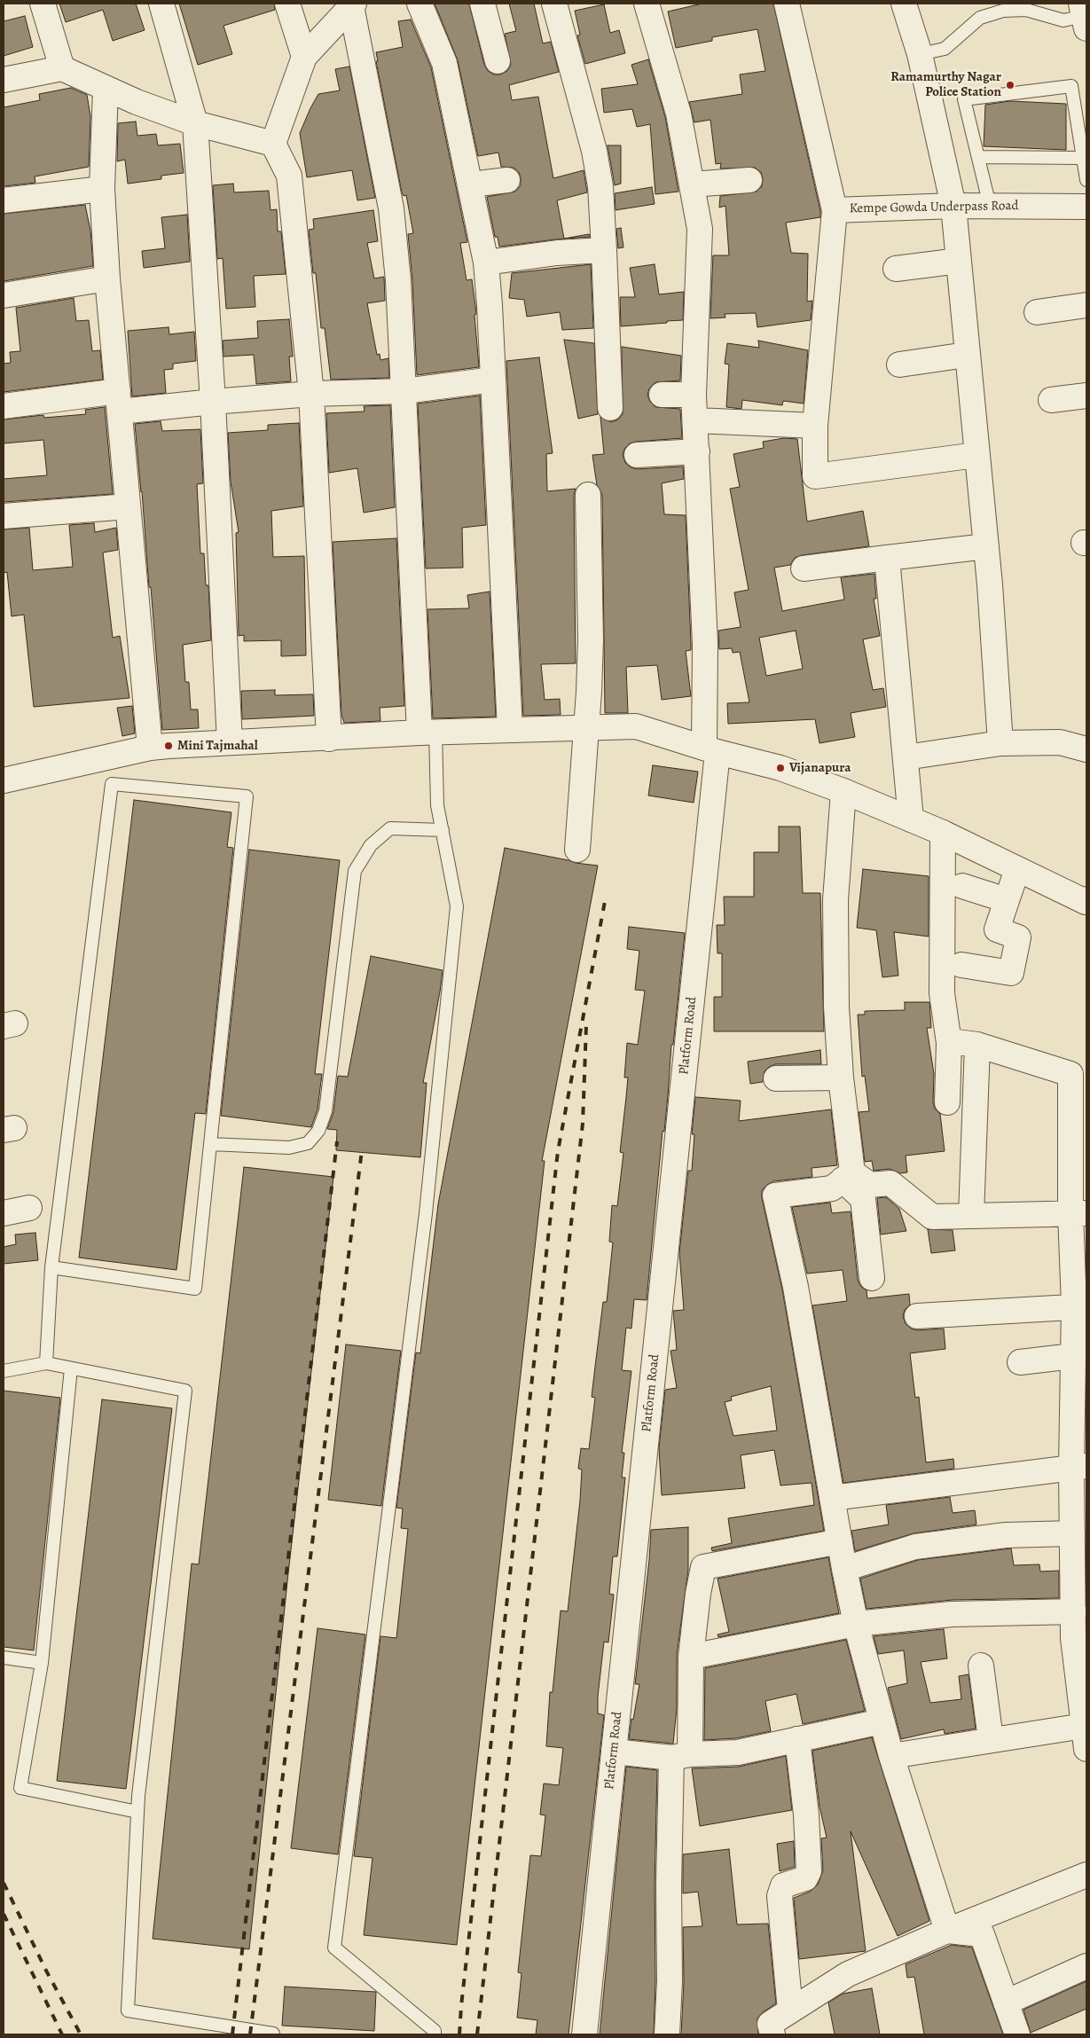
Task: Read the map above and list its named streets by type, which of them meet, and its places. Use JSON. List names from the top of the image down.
{
  "streets": {
    "street": ["Kempe Gowda Underpass Road", "Platform Road"]
  },
  "places": ["Ramamurthy Nagar Police Station", "Mini Tajmahal", "Vijanapura"]
}
